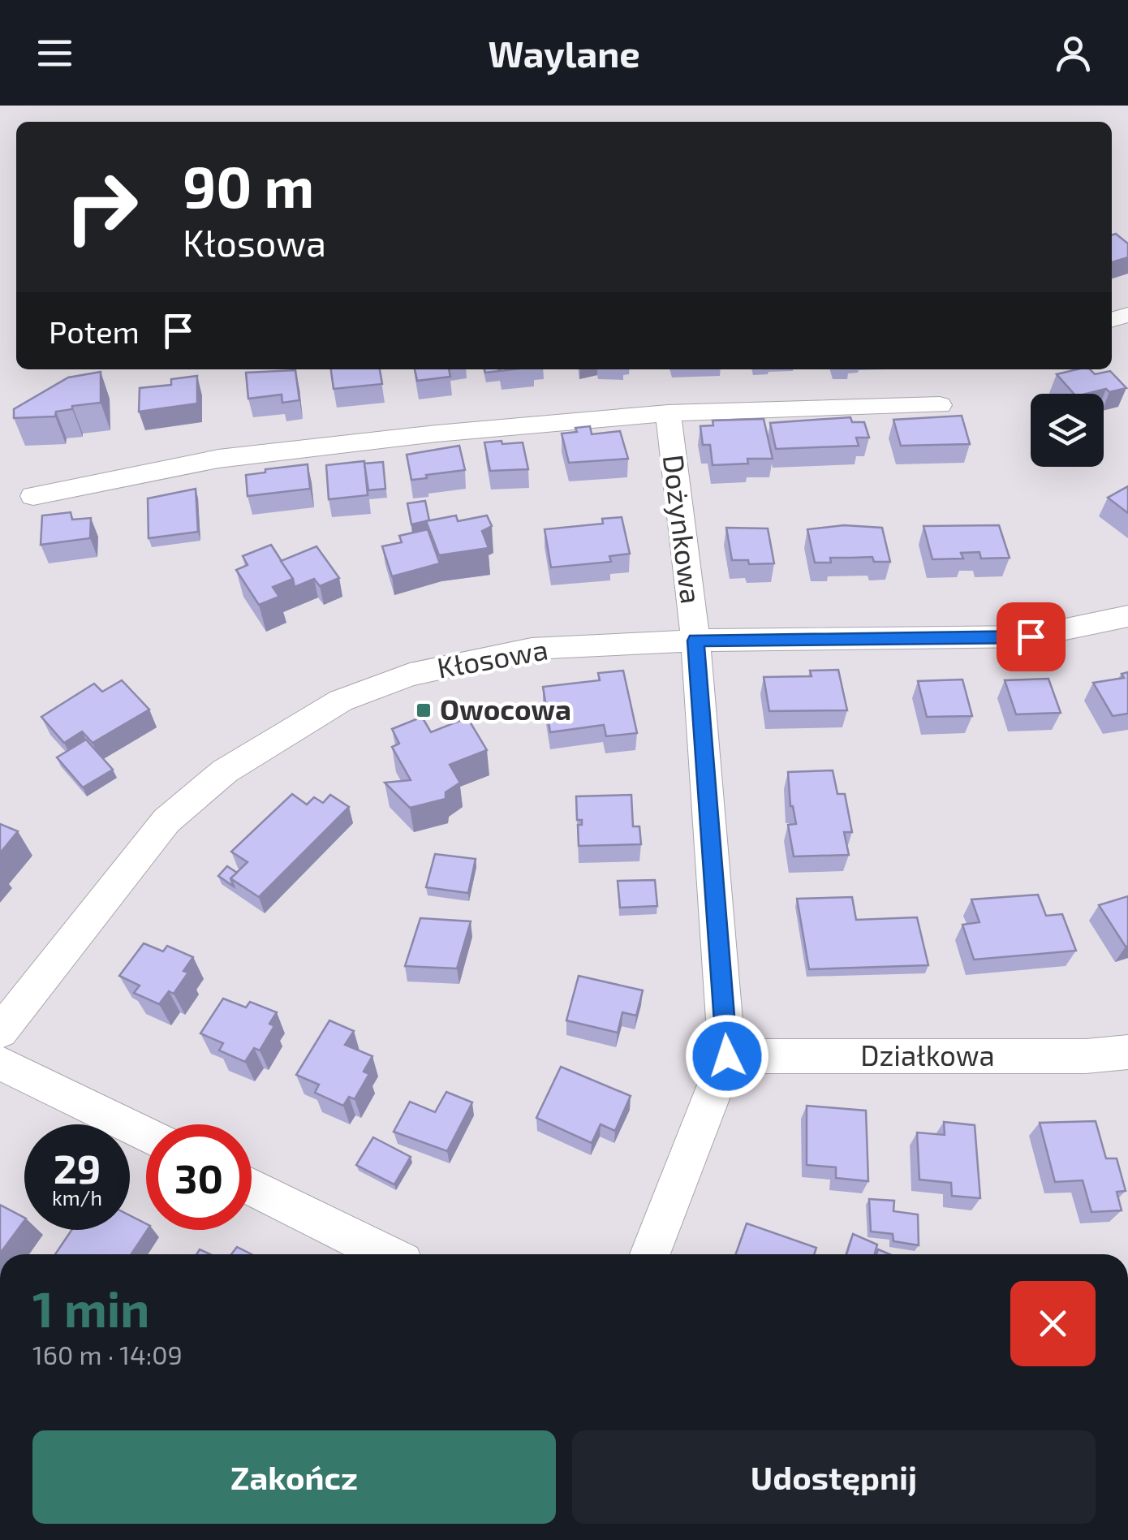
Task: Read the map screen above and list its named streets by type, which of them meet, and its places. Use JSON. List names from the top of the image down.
{
  "streets": {
    "street": ["Dożynkowa", "Kłosowa", "Działkowa"]
  },
  "crossings": [
    ["Dożynkowa", "Kłosowa"],
    ["Dożynkowa", "Działkowa"]
  ],
  "places": {
    "transit": ["Owocowa"]
  },
  "page": {
    "header": "Waylane",
    "turn": ["90 m", "Kłosowa"],
    "then": "Potem",
    "speed": "29 km/h",
    "limit": "30",
    "heading": ["1 min", "160 m · 14:09"],
    "buttons": ["Zakończ", "Udostępnij"]
  }
}
